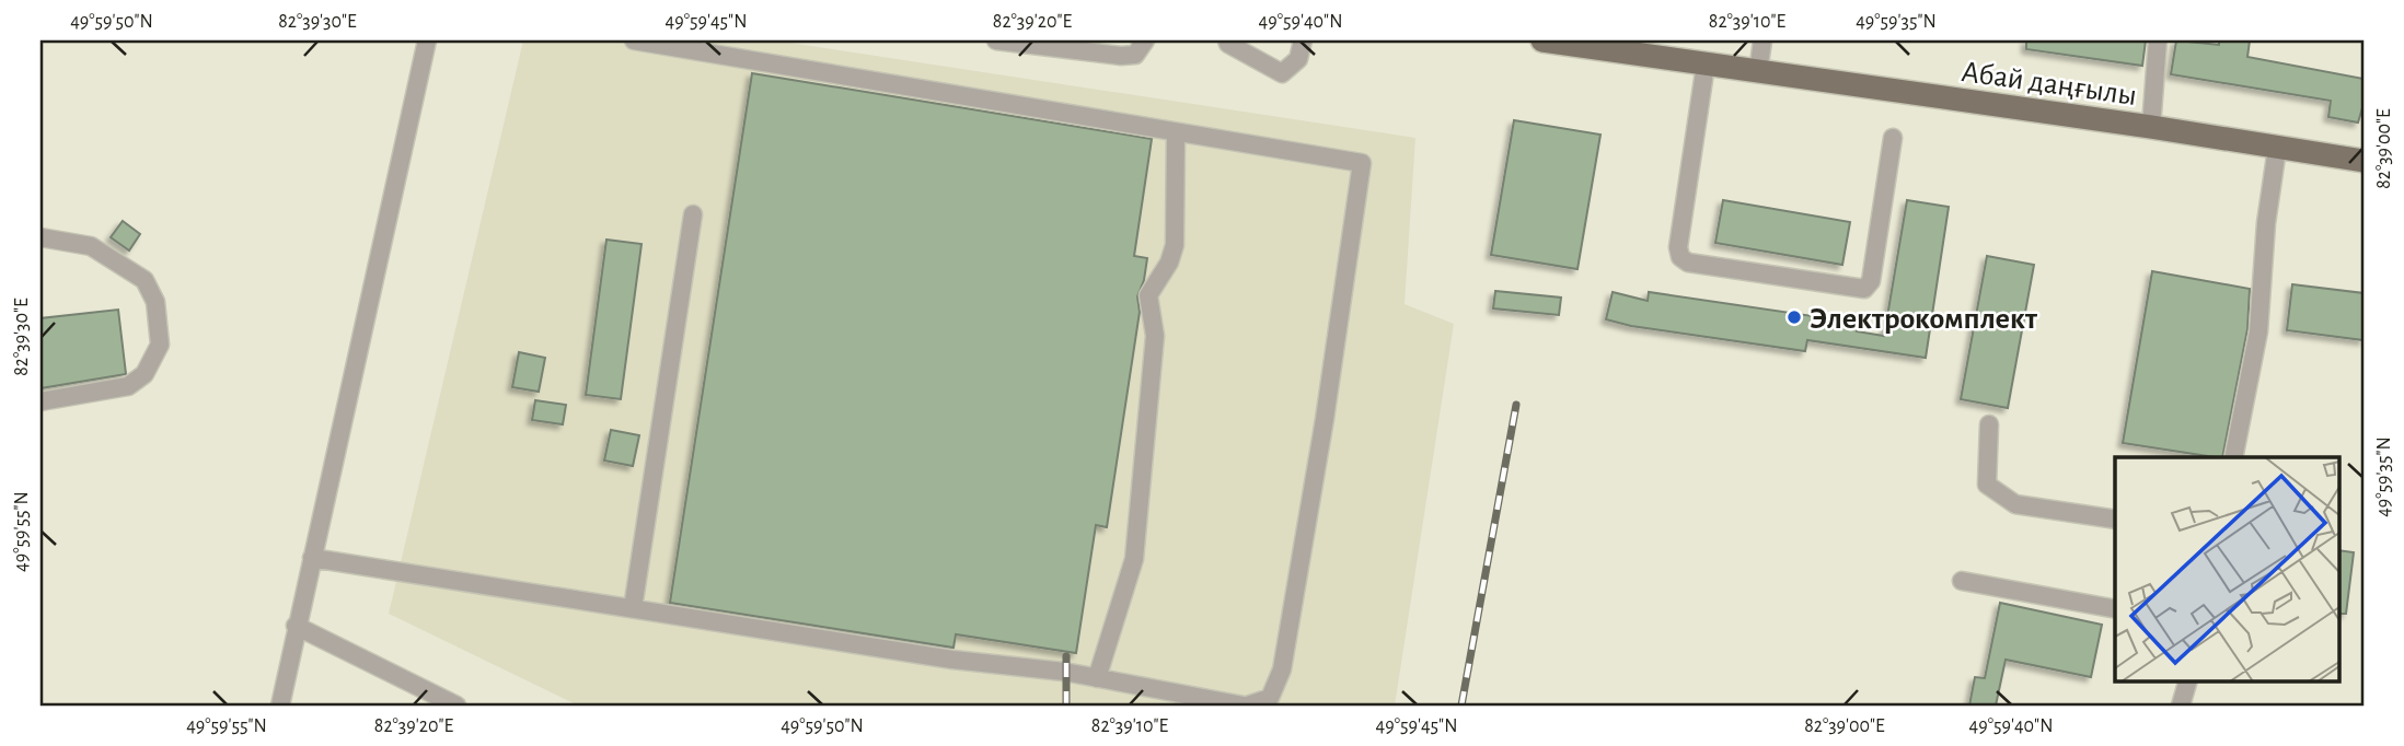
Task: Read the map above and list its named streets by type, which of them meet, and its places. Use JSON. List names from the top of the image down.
{
  "streets": {
    "main road": ["Абай даңғылы"]
  },
  "places": ["Электрокомплект"],
  "coordinates": [
    "49°59'50\"N",
    "82°39'30\"E",
    "49°59'45\"N",
    "82°39'20\"E",
    "49°59'40\"N",
    "82°39'10\"E",
    "49°59'35\"N",
    "82°39'00\"E",
    "49°59'55\"N"
  ]
}
